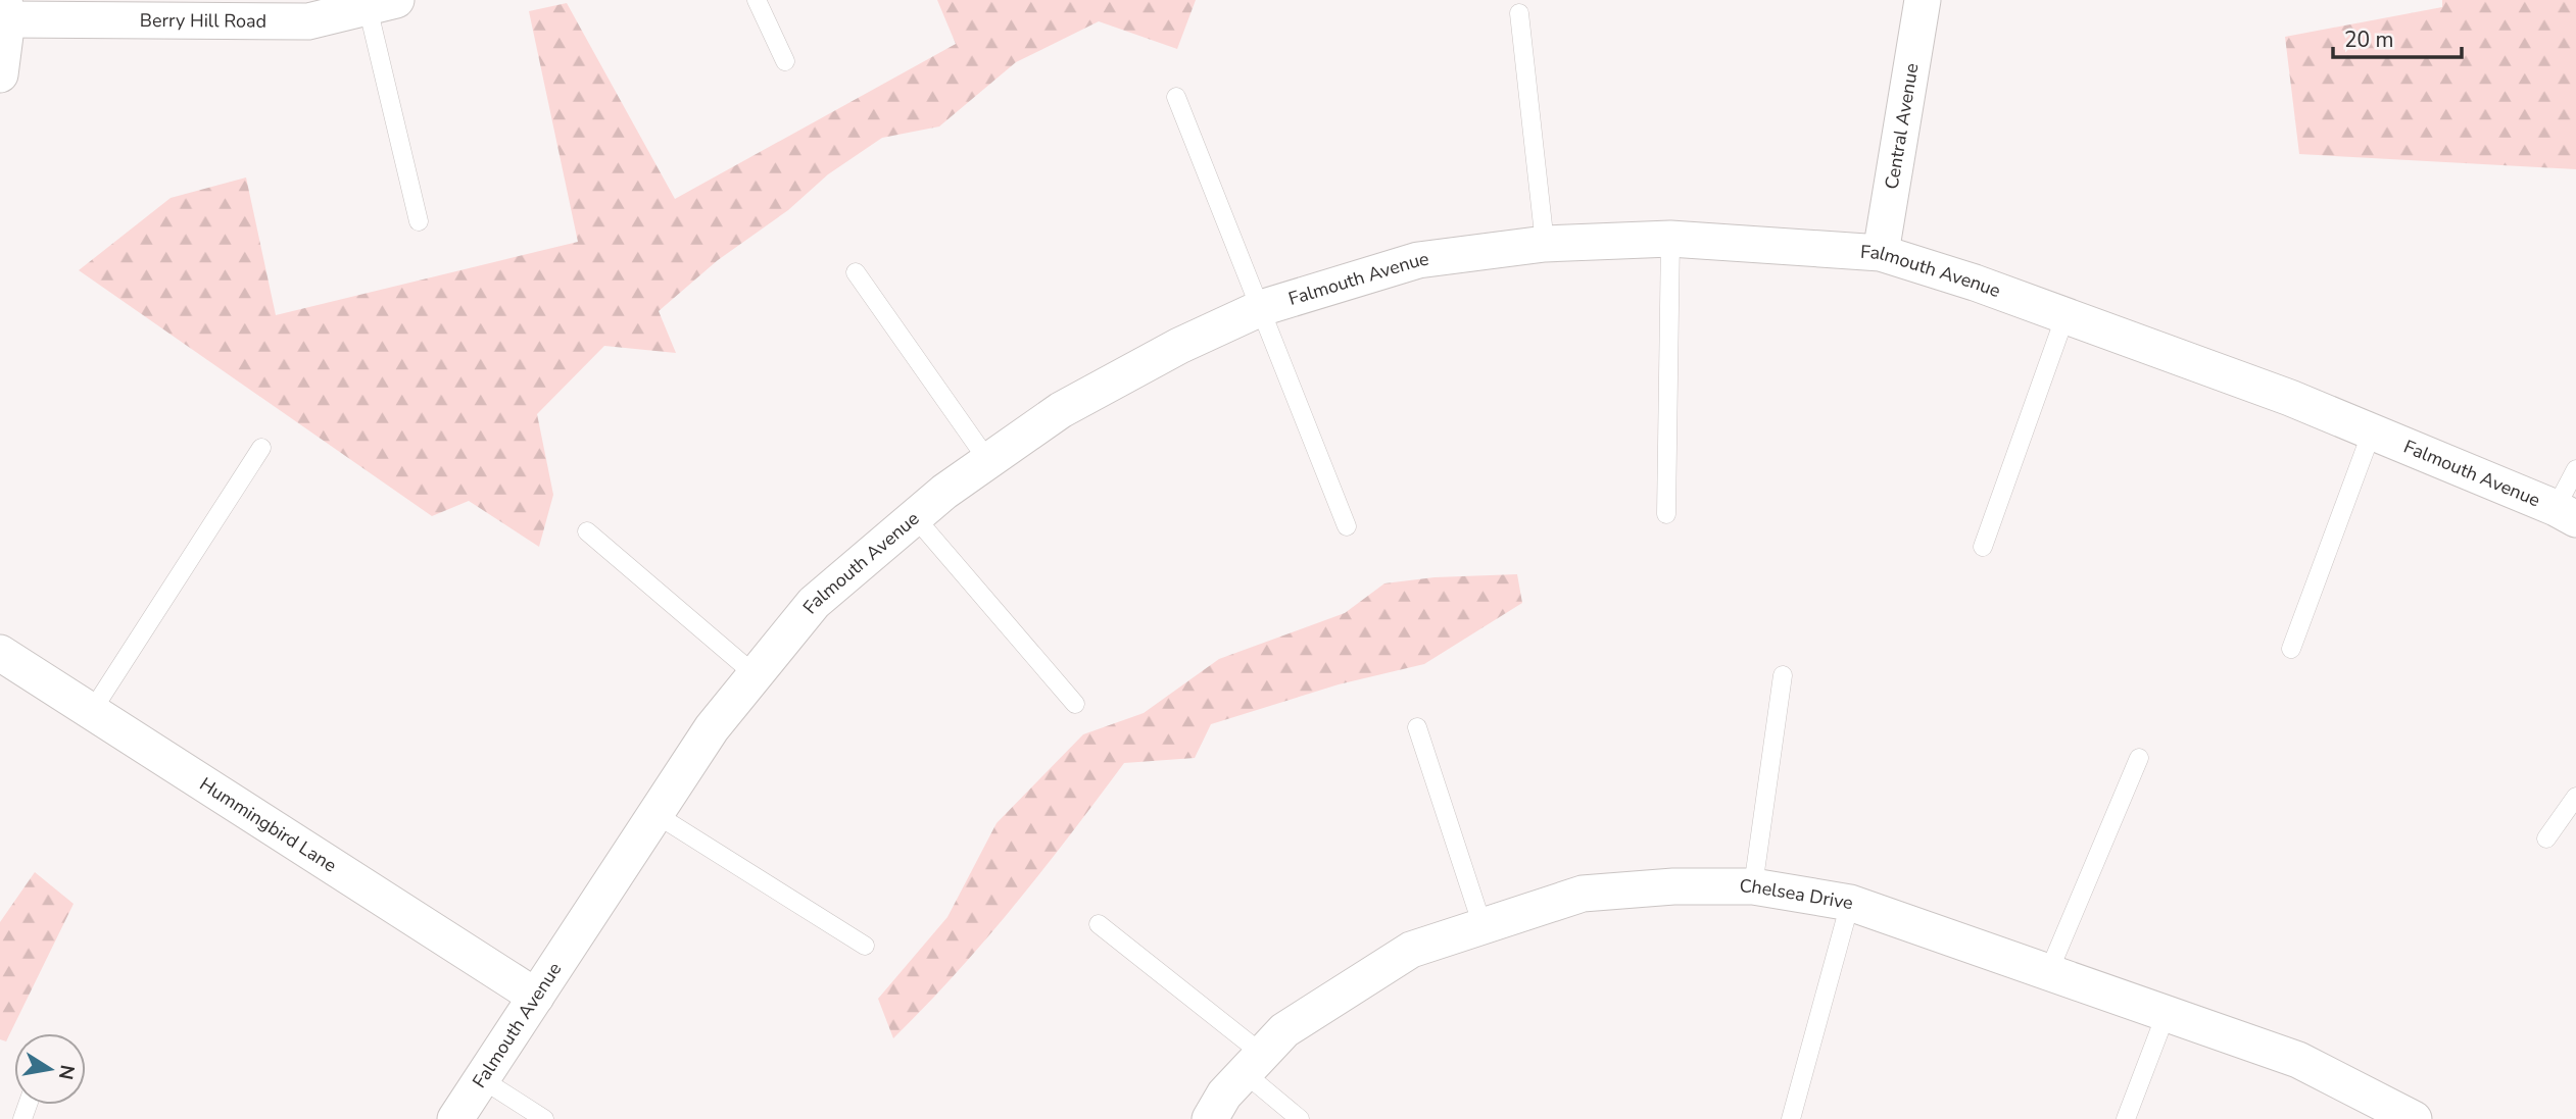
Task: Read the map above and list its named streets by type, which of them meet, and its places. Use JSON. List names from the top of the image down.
{
  "streets": {
    "street": [
      "Berry Hill Road",
      "Central Avenue",
      "Falmouth Avenue",
      "Hummingbird Lane",
      "Chelsea Drive"
    ]
  },
  "crossings": [
    ["Central Avenue", "Falmouth Avenue"],
    ["Falmouth Avenue", "Hummingbird Lane"]
  ],
  "scale_bar": "20 m",
  "north": "right"
}
